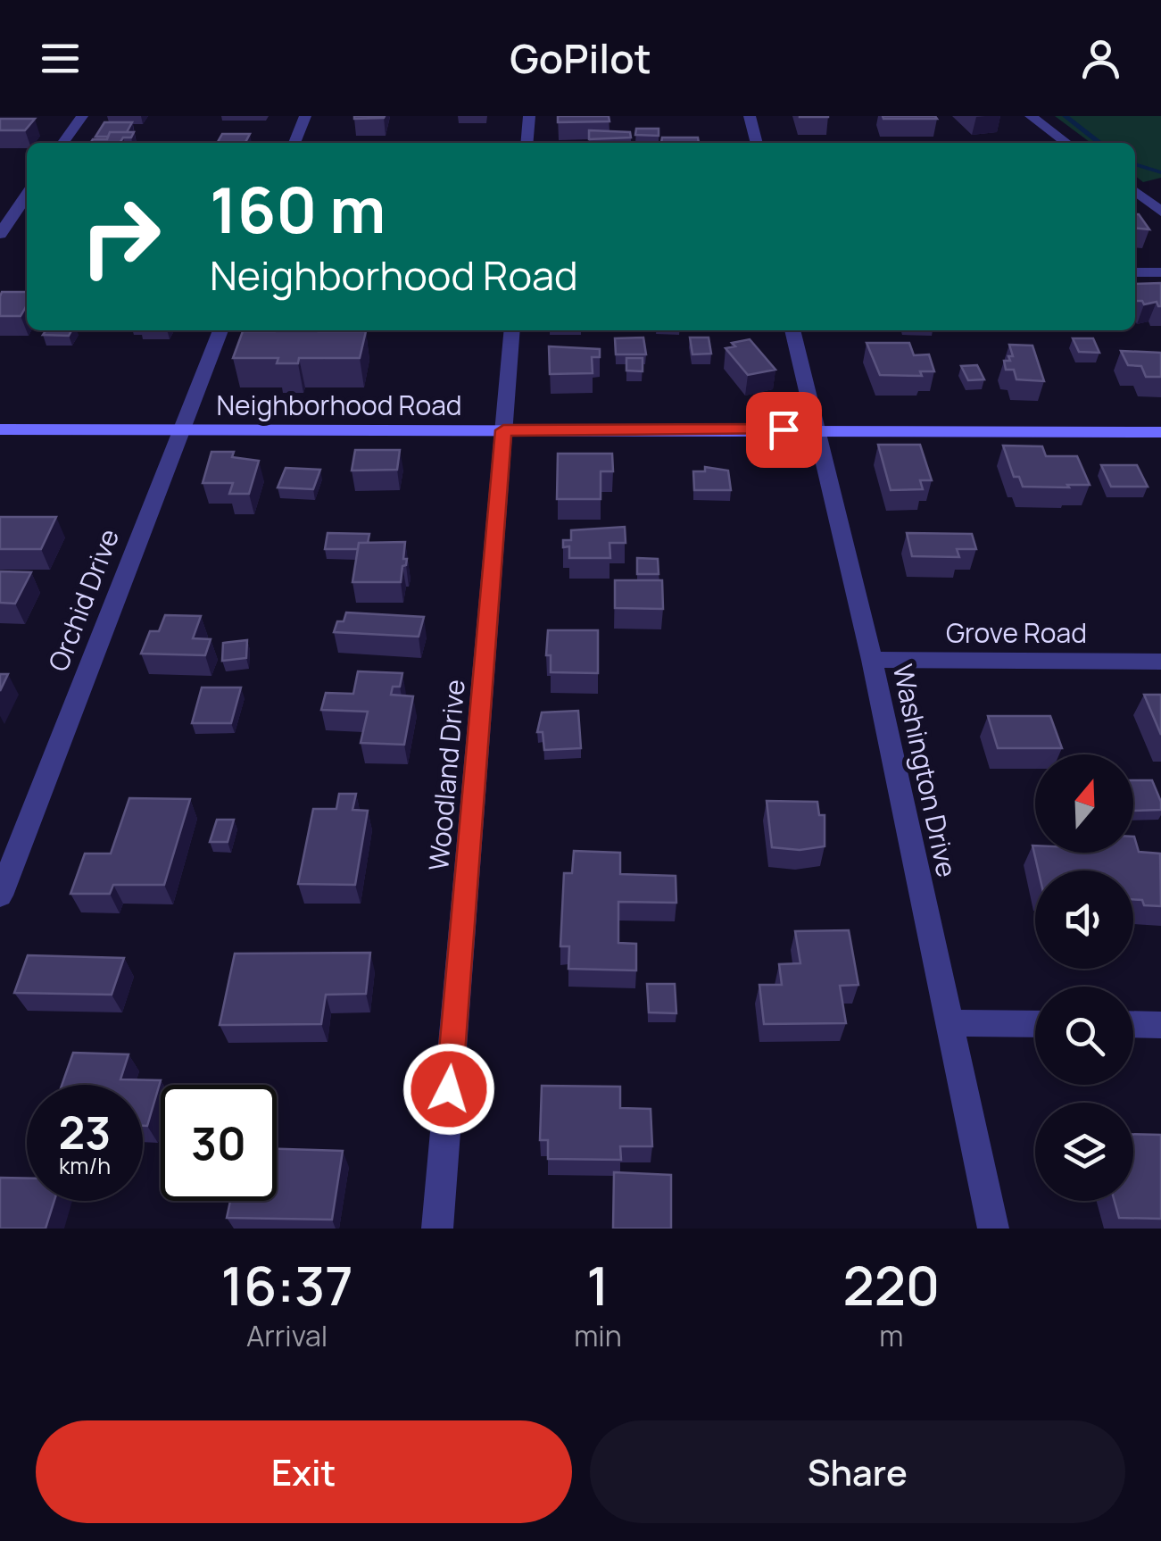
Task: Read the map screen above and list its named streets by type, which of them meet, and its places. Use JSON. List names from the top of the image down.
{
  "streets": {
    "street": [
      "Neighborhood Road",
      "Orchid Drive",
      "Grove Road",
      "Washington Drive",
      "Woodland Drive"
    ]
  },
  "crossings": [
    ["Neighborhood Road", "Orchid Drive"],
    ["Neighborhood Road", "Washington Drive"],
    ["Neighborhood Road", "Woodland Drive"],
    ["Grove Road", "Washington Drive"]
  ],
  "north": "top",
  "page": {
    "header": "GoPilot",
    "turn": ["160 m", "Neighborhood Road"],
    "speed": "23 km/h",
    "limit": "30",
    "eta": [
      "16:37",
      "Arrival",
      "1",
      "min",
      "220",
      "m"
    ],
    "buttons": ["Exit", "Share"]
  }
}
